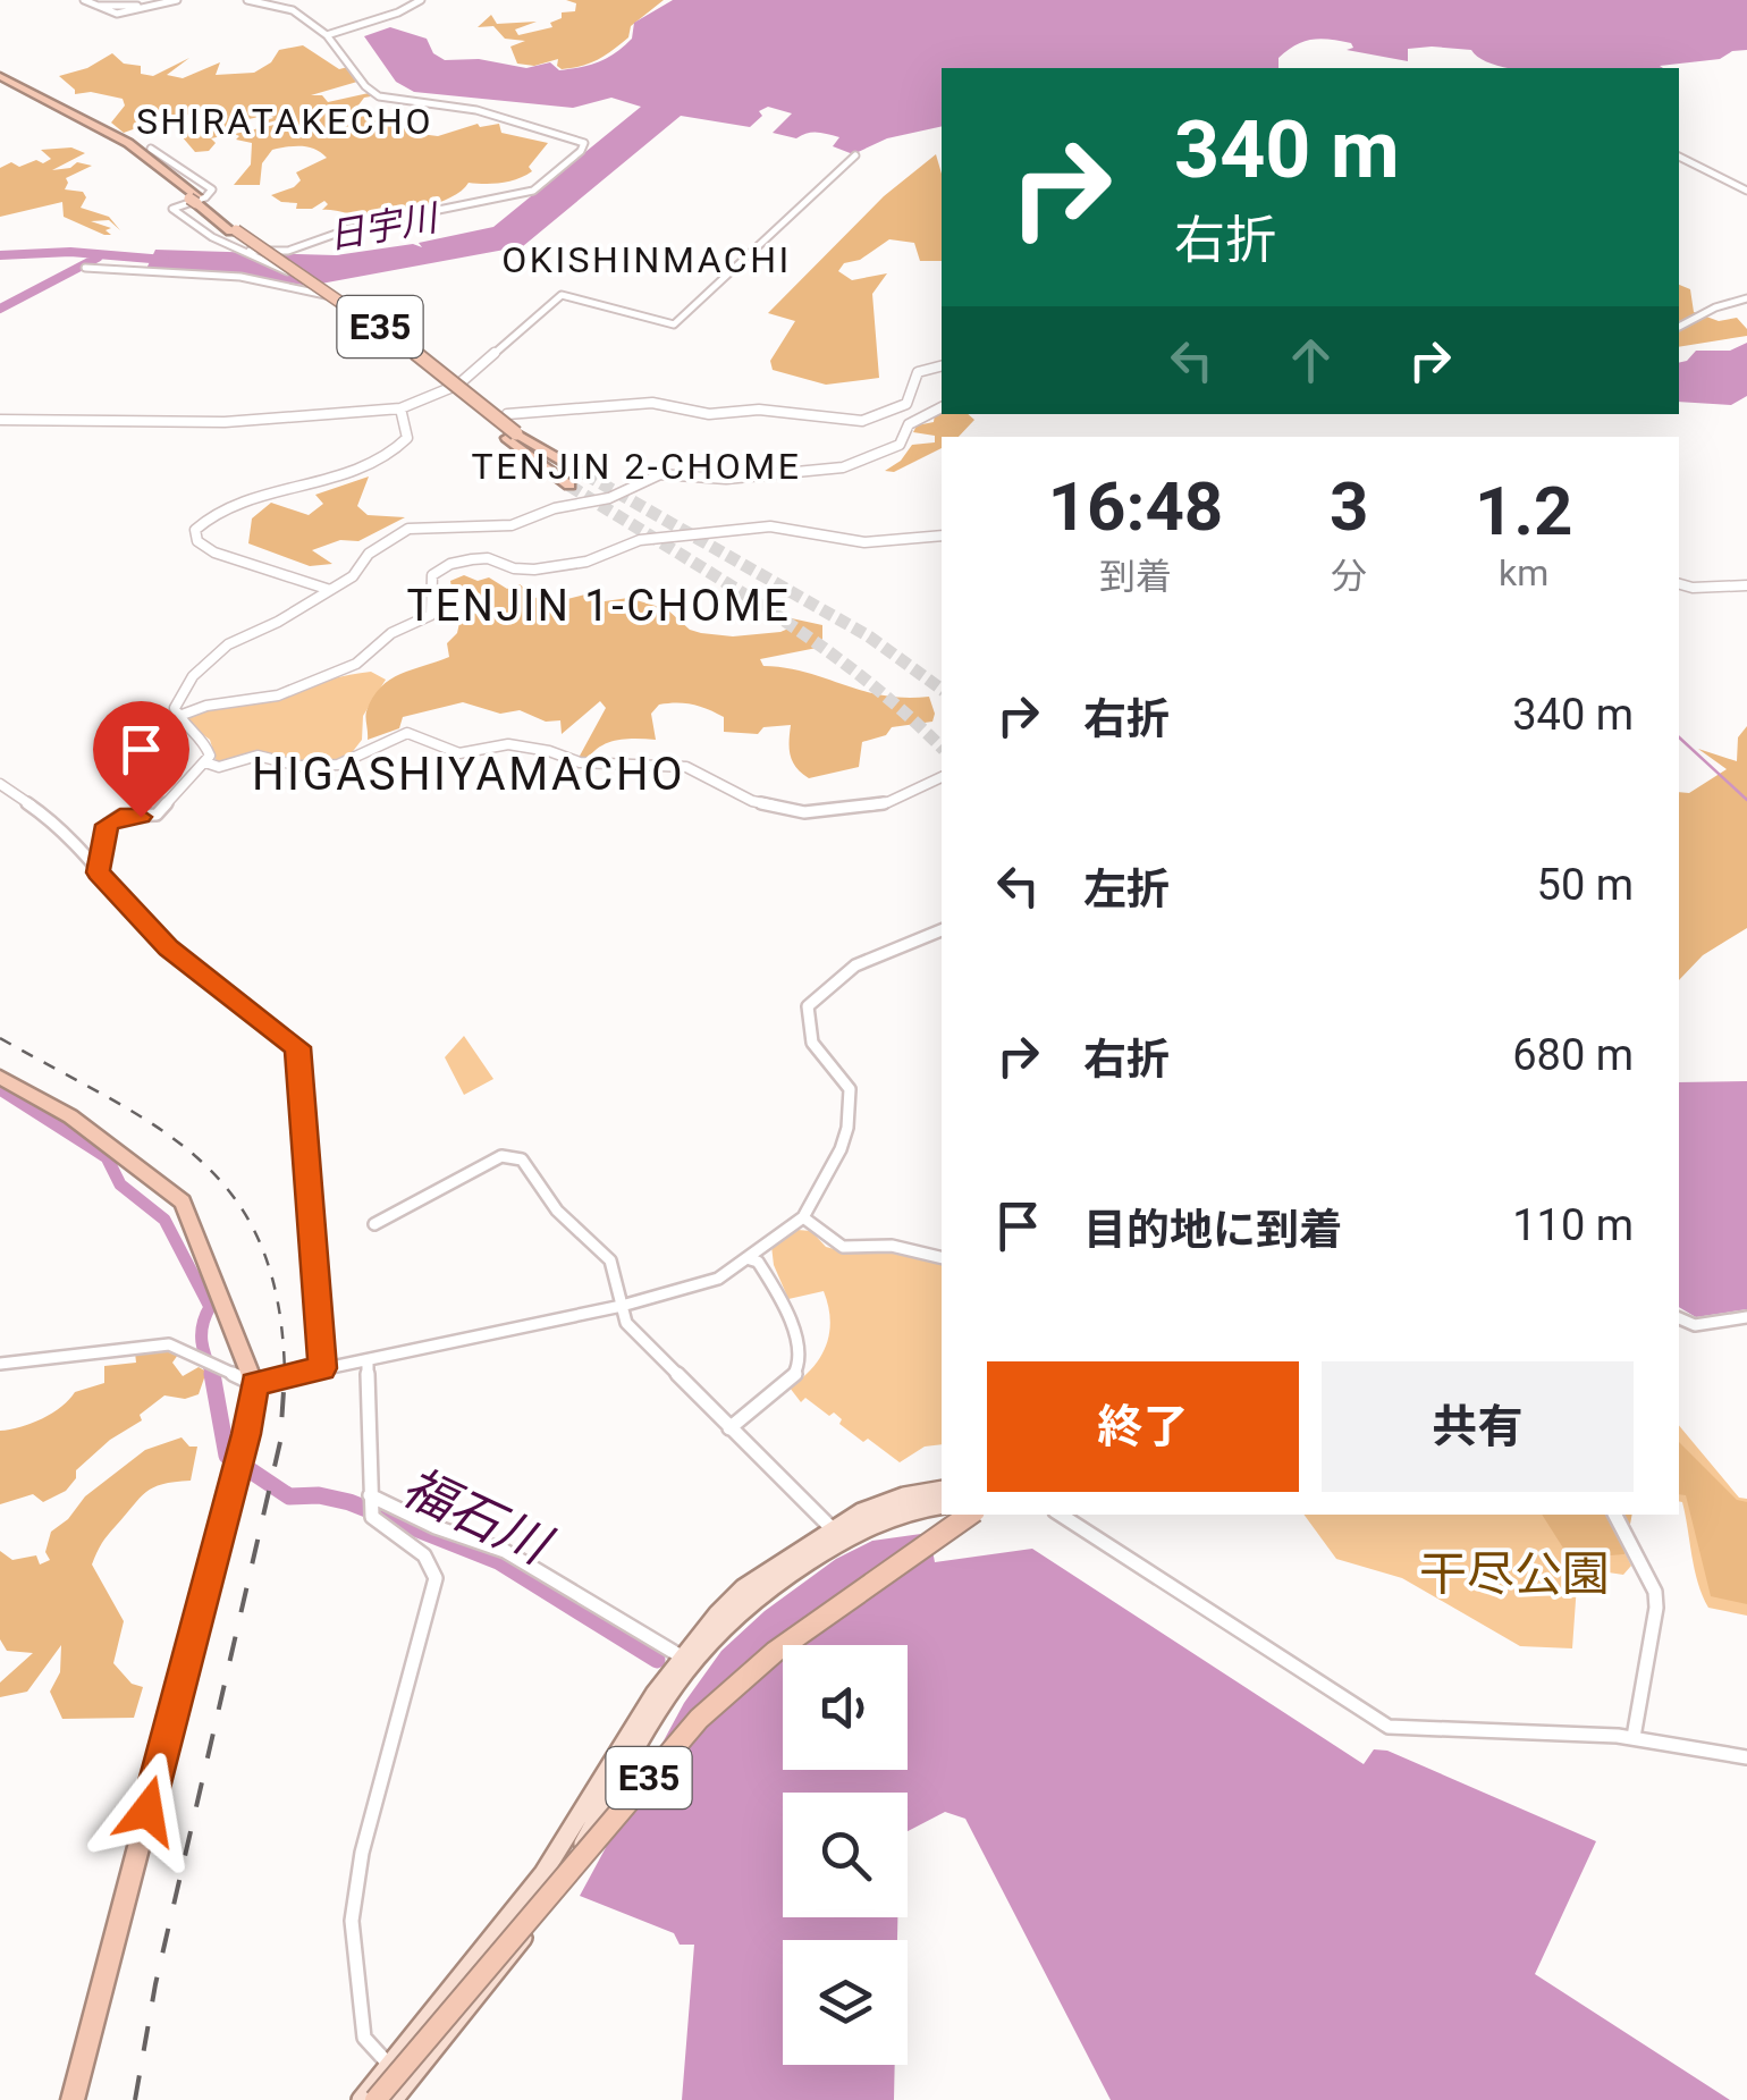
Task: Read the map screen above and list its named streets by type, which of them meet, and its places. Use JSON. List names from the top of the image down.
{
  "streets": {
    "highway": ["E35"]
  },
  "districts": [
    "SHIRATAKECHO",
    "OKISHINMACHI",
    "TENJIN 2-CHOME",
    "TENJIN 1-CHOME",
    "HIGASHIYAMACHO"
  ],
  "water": ["日宇川", "福石川"],
  "parks": ["干尽公園"],
  "page": {
    "turn": ["340 m", "右折"],
    "eta": [
      "16:48",
      "到着",
      "3",
      "分",
      "1.2",
      "km"
    ],
    "list": [
      {
        "name": "右折",
        "value": "340 m"
      },
      {
        "name": "左折",
        "value": "50 m"
      },
      {
        "name": "右折",
        "value": "680 m"
      },
      {
        "name": "目的地に到着",
        "value": "110 m"
      }
    ],
    "buttons": ["終了", "共有"]
  }
}
